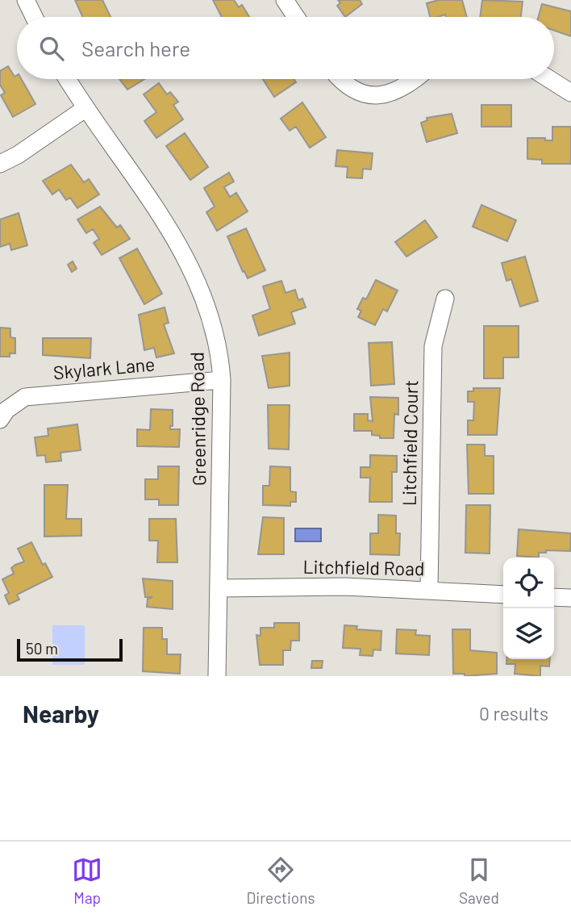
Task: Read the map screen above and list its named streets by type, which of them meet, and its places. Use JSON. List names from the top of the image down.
{
  "streets": {
    "street": [
      "Skylark Lane",
      "Greenridge Road",
      "Litchfield Court",
      "Litchfield Road"
    ]
  },
  "crossings": [
    ["Skylark Lane", "Greenridge Road"],
    ["Greenridge Road", "Litchfield Road"],
    ["Litchfield Court", "Litchfield Road"]
  ],
  "scale_bar": "50 m",
  "page": {
    "search": "Search here",
    "scale": "50 m",
    "heading": ["Nearby", "0 results"],
    "nav": ["Map", "Directions", "Saved"]
  }
}
